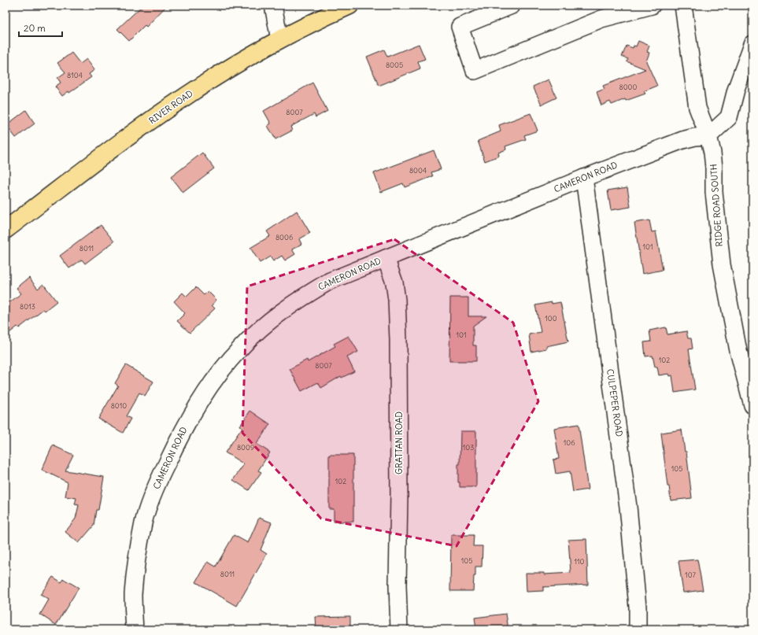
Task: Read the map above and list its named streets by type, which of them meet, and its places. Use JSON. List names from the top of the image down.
{
  "streets": {
    "main road": ["RIVER ROAD"],
    "street": [
      "CAMERON ROAD",
      "RIDGE ROAD SOUTH",
      "CULPEPER ROAD",
      "GRATTAN ROAD"
    ]
  },
  "crossings": [
    ["CAMERON ROAD", "RIDGE ROAD SOUTH"],
    ["CAMERON ROAD", "CULPEPER ROAD"],
    ["CAMERON ROAD", "GRATTAN ROAD"]
  ],
  "house_numbers": [
    "8005",
    "8104",
    "8000",
    "8007",
    "8004",
    "8006",
    "101",
    "8011",
    "8013",
    "100",
    "101",
    "102",
    "8007",
    "8010",
    "106",
    "8009",
    "103",
    "105",
    "102",
    "105",
    "110",
    "8011",
    "107"
  ],
  "scale_bar": "20 m"
}
